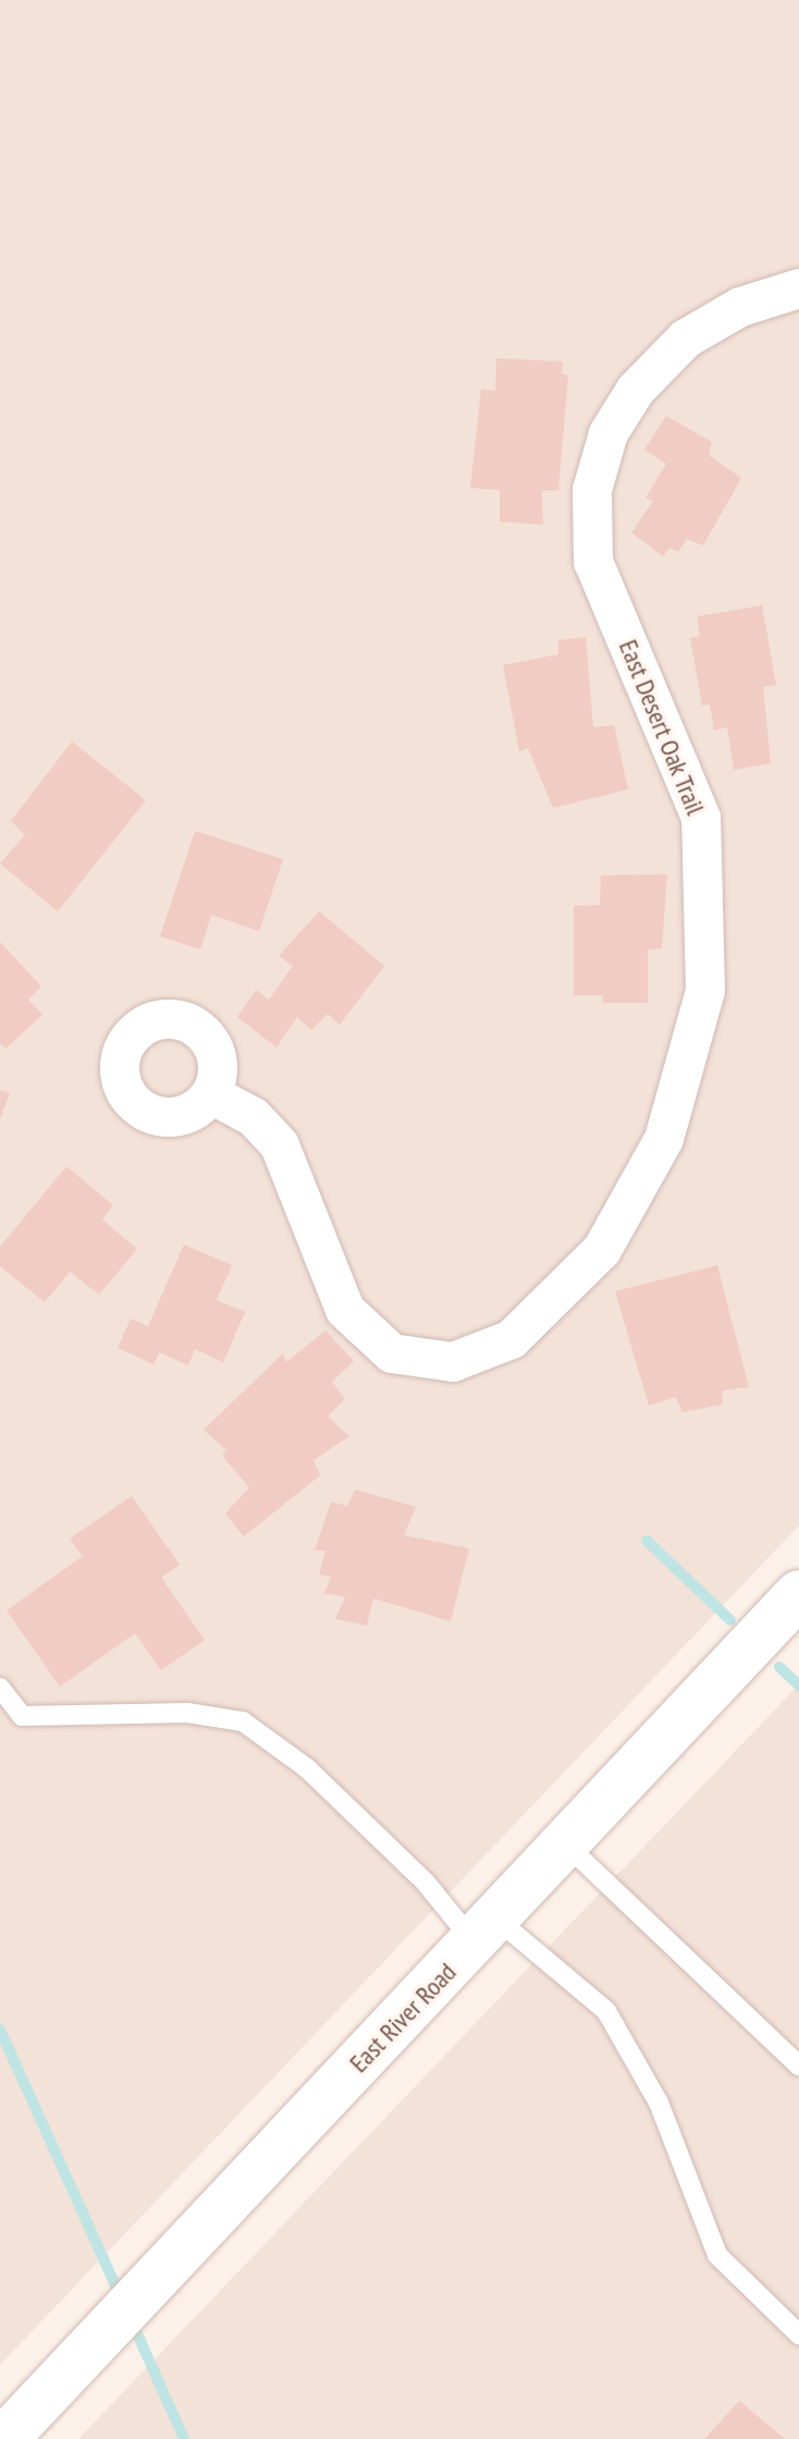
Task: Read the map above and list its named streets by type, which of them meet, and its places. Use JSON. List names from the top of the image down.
{
  "streets": {
    "street": ["East Desert Oak Trail", "East River Road"]
  }
}
